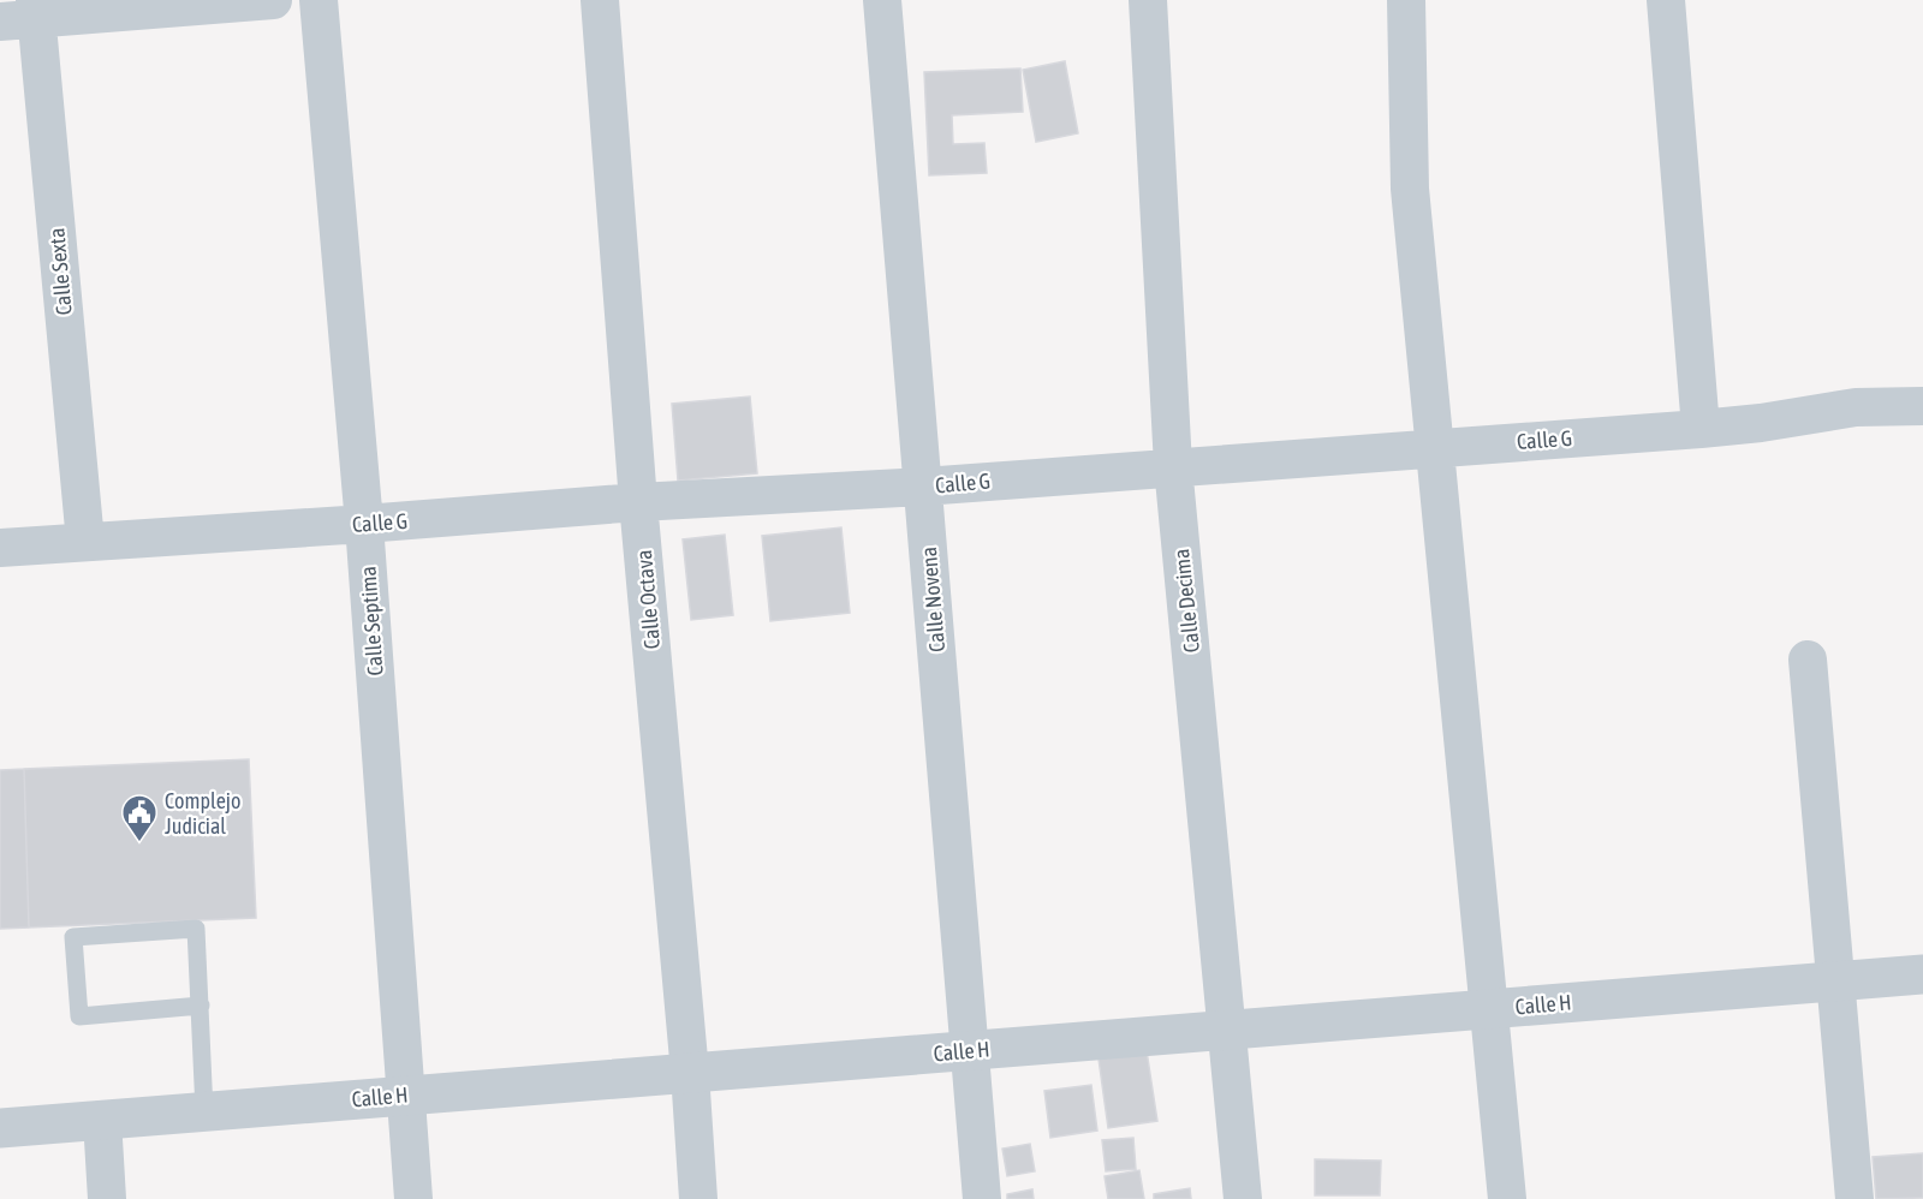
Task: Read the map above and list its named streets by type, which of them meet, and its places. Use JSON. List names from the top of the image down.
{
  "streets": {
    "street": [
      "Calle Sexta",
      "Calle G",
      "Calle Octava",
      "Calle Novena",
      "Calle Decima",
      "Calle Septima",
      "Calle H"
    ]
  },
  "crossings": [
    ["Calle Sexta", "Calle G"],
    ["Calle G", "Calle Octava"],
    ["Calle G", "Calle Novena"],
    ["Calle G", "Calle Decima"],
    ["Calle G", "Calle Septima"],
    ["Calle Octava", "Calle H"],
    ["Calle Novena", "Calle H"],
    ["Calle Decima", "Calle H"],
    ["Calle Septima", "Calle H"]
  ],
  "places": {
    "public building": ["Complejo Judicial"]
  }
}
